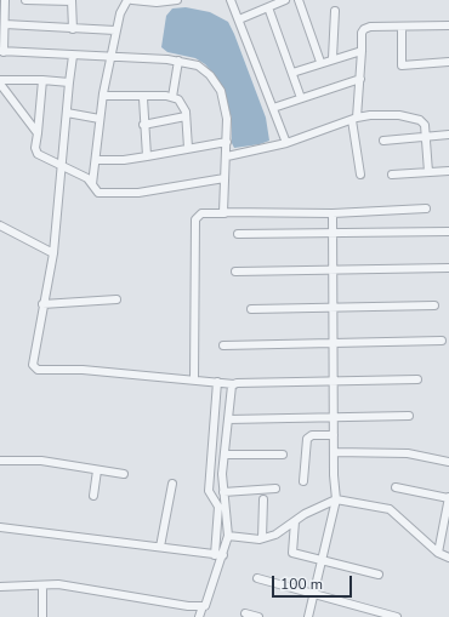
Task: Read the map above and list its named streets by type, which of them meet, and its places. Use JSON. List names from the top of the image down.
{
  "scale_bar": "100 m"
}
